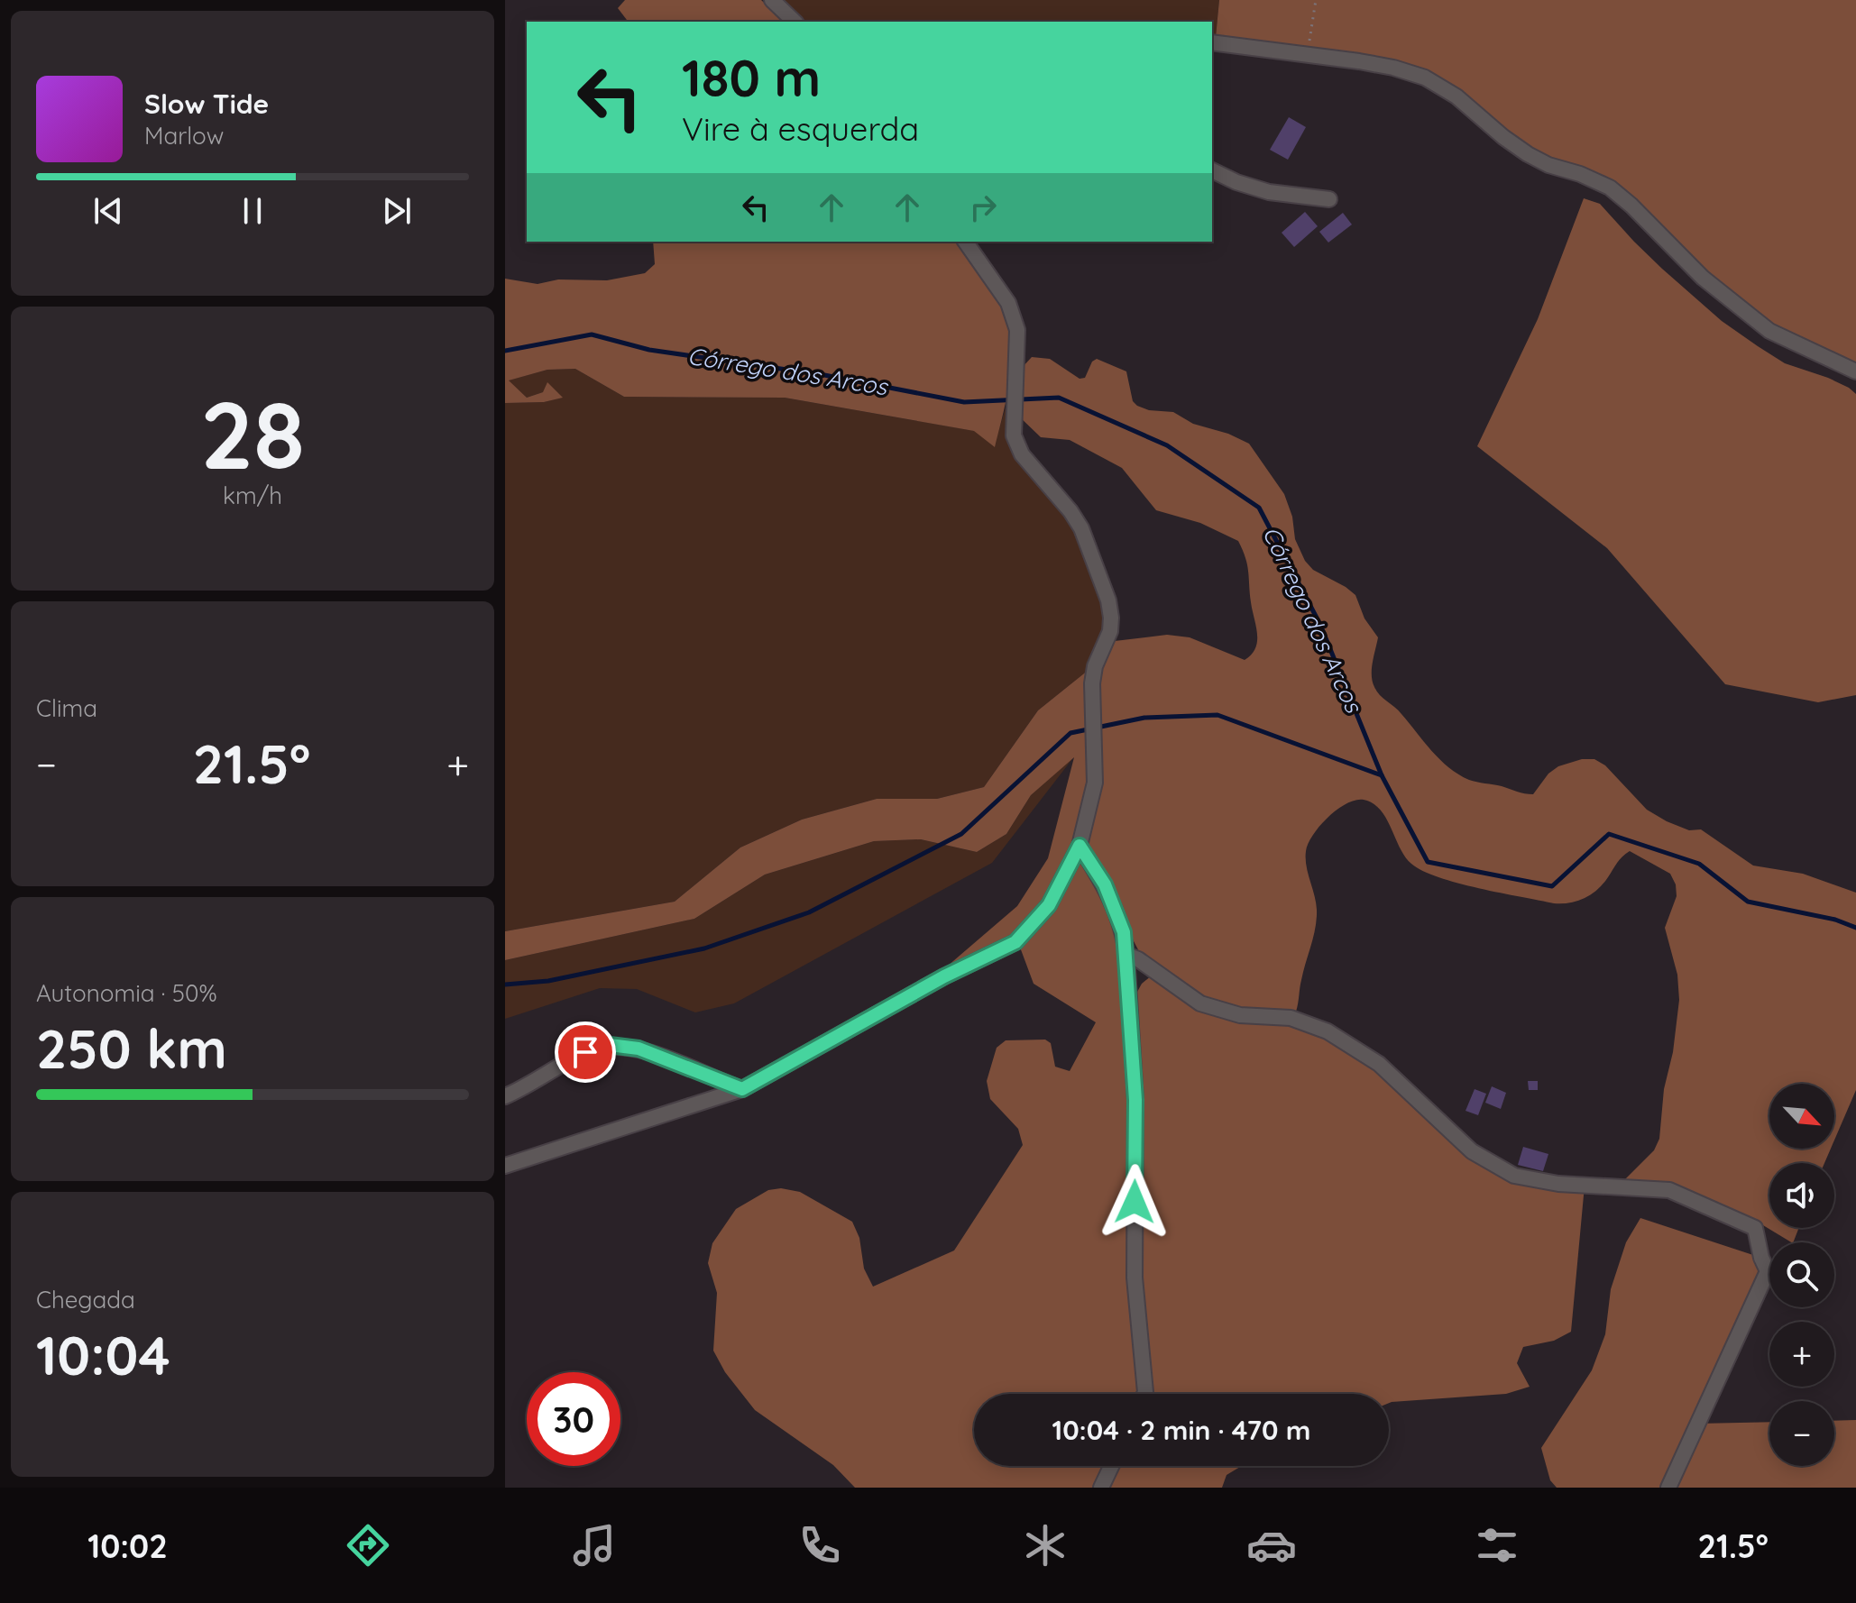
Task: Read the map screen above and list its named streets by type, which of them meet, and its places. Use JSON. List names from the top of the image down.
{
  "water": ["Córrego dos Arcos"],
  "north": "bottom right",
  "page": {
    "turn": ["180 m", "Vire à esquerda"],
    "song": ["Slow Tide", "Marlow"],
    "tile": [
      ["28", "km/h"],
      "Clima",
      ["Autonomia · 50%", "250 km"],
      ["Chegada", "10:04"]
    ],
    "heat": ["−", "21.5°", "+"],
    "map_buttons": ["+", "−"],
    "limit": "30",
    "trip": "10:04 · 2 min · 470 m",
    "tabs": ["10:02", "21.5°"]
  }
}
